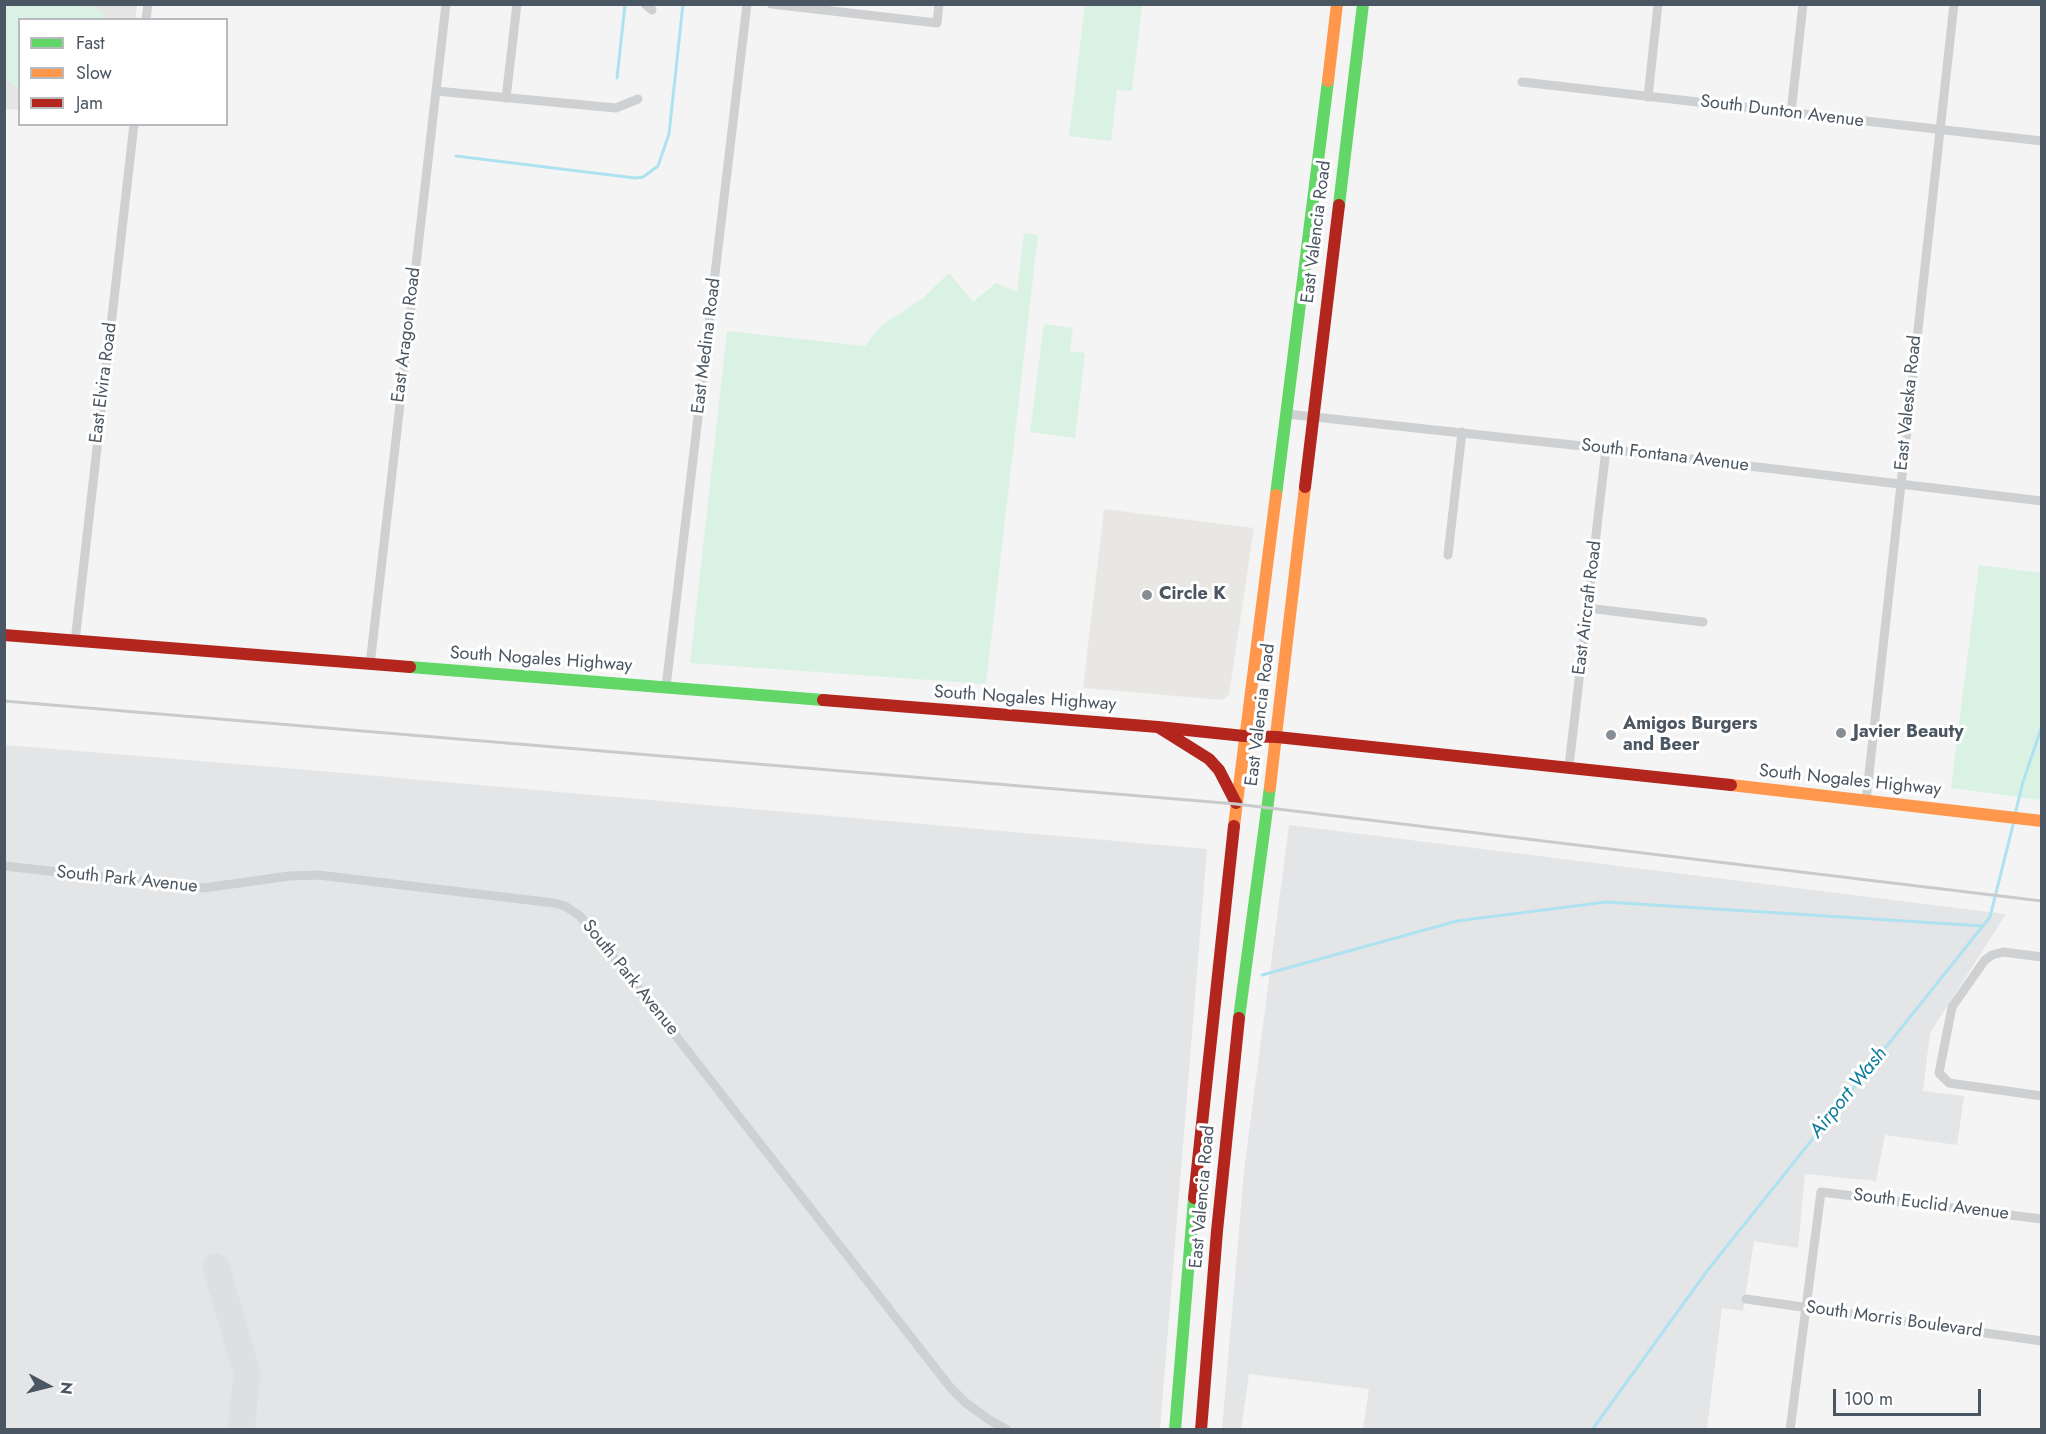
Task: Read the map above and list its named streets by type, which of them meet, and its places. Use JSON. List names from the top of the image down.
{
  "streets": {
    "main road": ["East Valencia Road", "South Nogales Highway"],
    "street": [
      "South Dunton Avenue",
      "East Aragon Road",
      "East Medina Road",
      "East Elvira Road",
      "East Valeska Road",
      "South Fontana Avenue",
      "East Aircraft Road",
      "South Park Avenue",
      "South Euclid Avenue",
      "South Morris Boulevard"
    ]
  },
  "crossings": [
    ["South Dunton Avenue", "East Valeska Road"],
    ["East Valencia Road", "South Fontana Avenue"],
    ["East Valencia Road", "South Nogales Highway"],
    ["East Aragon Road", "South Nogales Highway"],
    ["East Medina Road", "South Nogales Highway"],
    ["East Elvira Road", "South Nogales Highway"],
    ["East Valeska Road", "South Fontana Avenue"],
    ["East Valeska Road", "South Nogales Highway"],
    ["South Fontana Avenue", "East Aircraft Road"],
    ["East Aircraft Road", "South Nogales Highway"],
    ["South Euclid Avenue", "South Morris Boulevard"]
  ],
  "water": ["Airport Wash"],
  "places": ["Circle K", "Javier Beauty", "Amigos Burgers and Beer"],
  "legend": ["Fast", "Slow", "Jam"],
  "scale_bar": "100 m",
  "north": "right"
}
